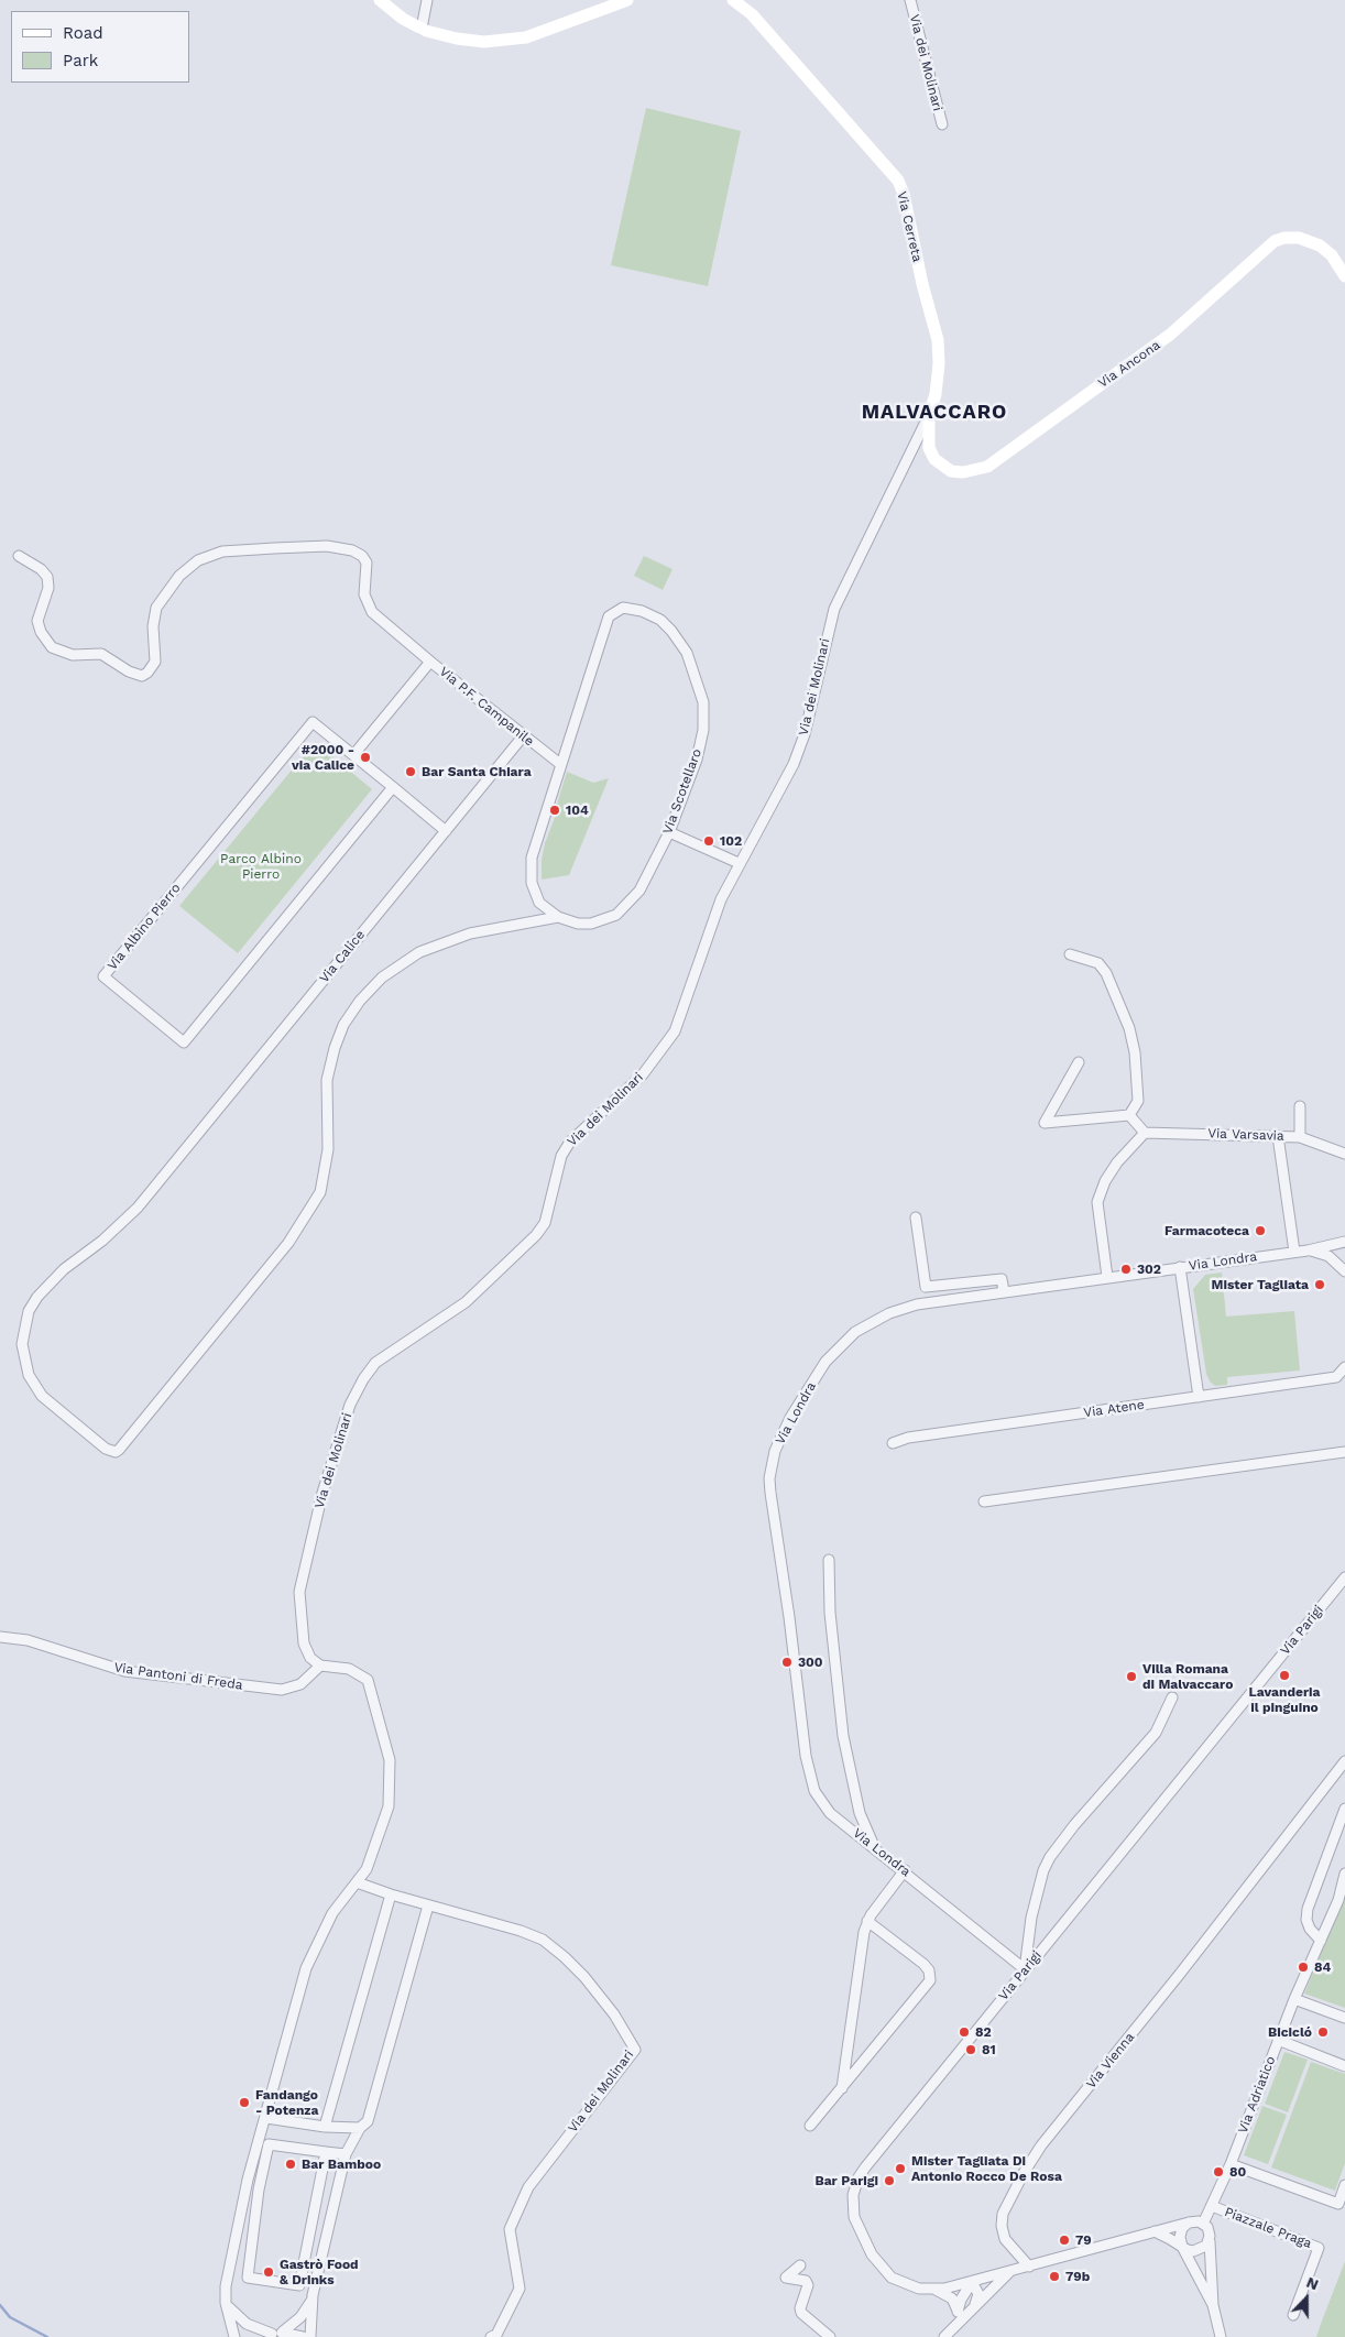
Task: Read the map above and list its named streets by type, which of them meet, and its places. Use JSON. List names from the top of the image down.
{
  "streets": {
    "street": [
      "Via dei Molinari",
      "Via Cerreta",
      "Via Ancona",
      "Via P.F. Campanile",
      "Via Scotellaro",
      "Via Albino Pierro",
      "Via Calice",
      "Via Varsavia",
      "Via Londra",
      "Via Atene",
      "Via Parigi",
      "Via Pantoni di Freda",
      "Via Vienna",
      "Via Adriatico",
      "Piazzale Praga"
    ]
  },
  "crossings": [
    ["Via dei Molinari", "Via Cerreta"],
    ["Via dei Molinari", "Via Ancona"],
    ["Via dei Molinari", "Via Pantoni di Freda"],
    ["Via Cerreta", "Via Ancona"],
    ["Via P.F. Campanile", "Via Scotellaro"],
    ["Via P.F. Campanile", "Via Albino Pierro"],
    ["Via P.F. Campanile", "Via Calice"],
    ["Via Scotellaro", "Via Calice"],
    ["Via Londra", "Via Parigi"],
    ["Via Parigi", "Via Vienna"],
    ["Via Adriatico", "Piazzale Praga"]
  ],
  "districts": ["MALVACCARO"],
  "parks": ["Parco Albino Pierro"],
  "places": [
    "#2000 - via Calice",
    "Bar Santa Chiara",
    "104",
    "102",
    "Farmacoteca",
    "302",
    "Mister Tagliata",
    "300",
    "Lavanderia il pinguino",
    "Villa Romana di Malvaccaro",
    "84",
    "82",
    "Bicicló",
    "81",
    "Fandango - Potenza",
    "Bar Bamboo",
    "Mister Tagliata Di Antonio Rocco De Rosa",
    "80",
    "Bar Parigi",
    "79",
    "Gastrò Food & Drinks",
    "79b"
  ],
  "legend": ["Road", "Park"],
  "north": "top"
}
